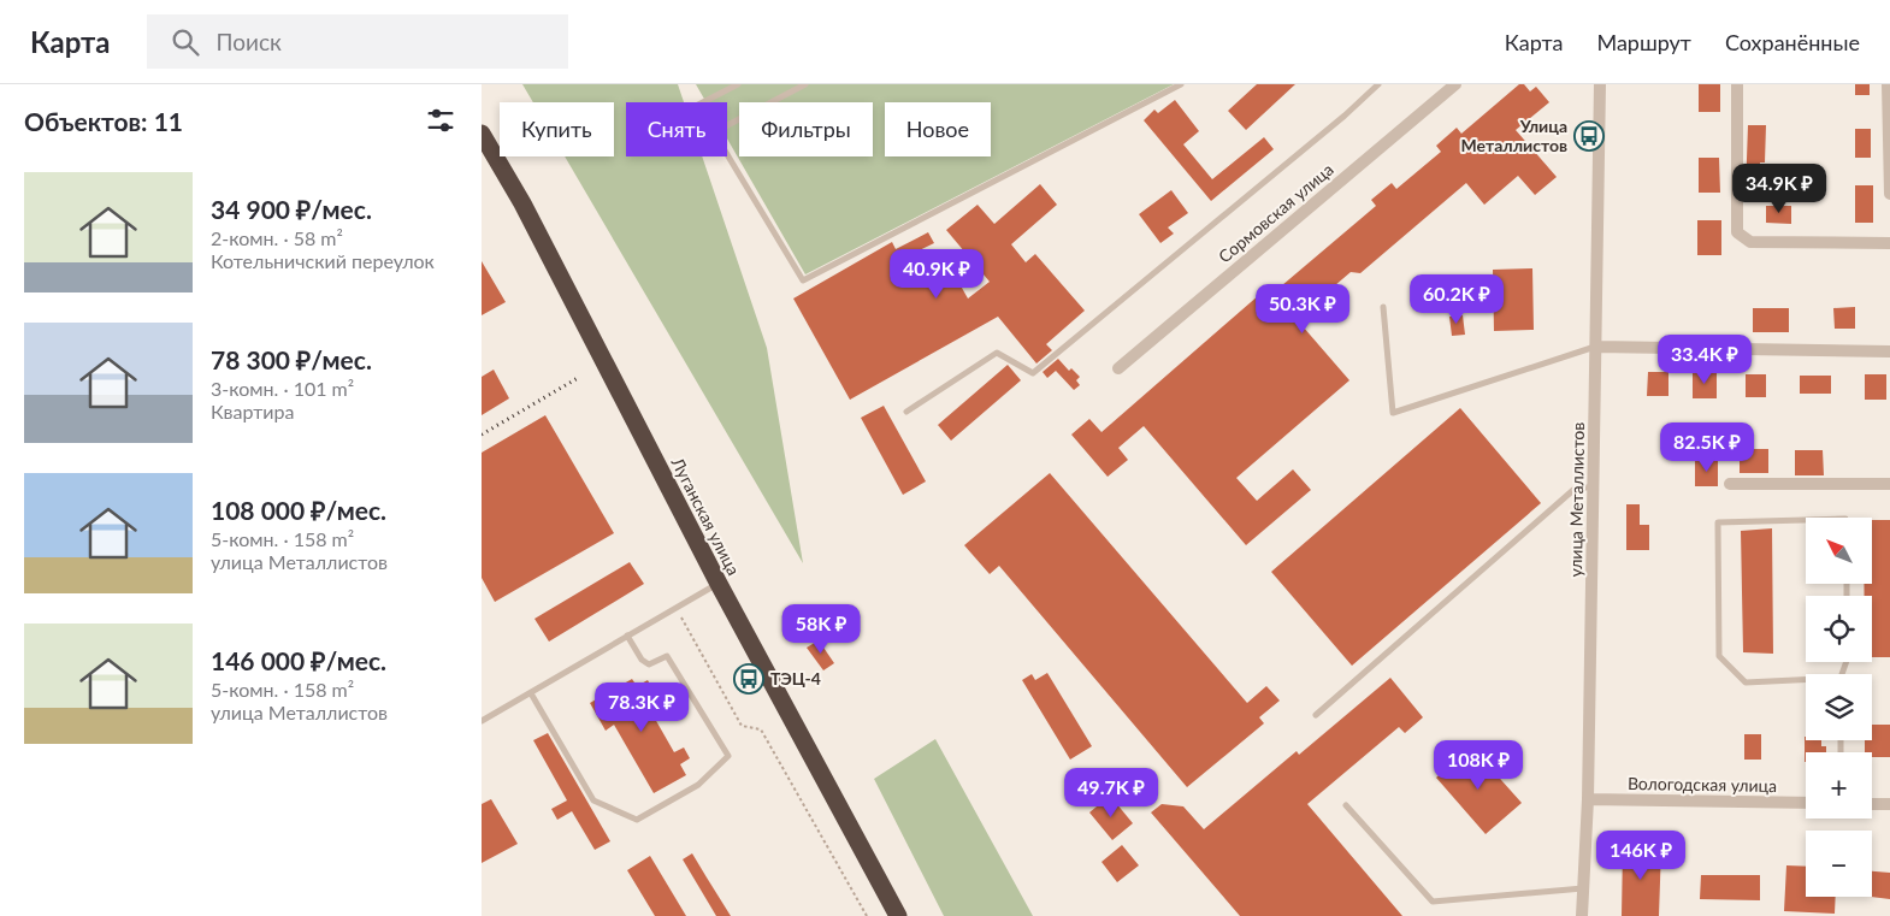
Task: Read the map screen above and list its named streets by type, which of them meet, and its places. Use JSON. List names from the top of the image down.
{
  "streets": {
    "highway": ["Луганская улица"],
    "street": ["Сормовская улица", "улица Металлистов", "Вологодская улица"]
  },
  "crossings": [
    ["улица Металлистов", "Вологодская улица"]
  ],
  "places": {
    "bus stop": ["Улица Металлистов", "ТЭЦ-4"]
  },
  "north": "top left",
  "page": {
    "header": "Карта",
    "search": "Поиск",
    "nav": ["Карта", "Маршрут", "Сохранённые"],
    "heading": "Объектов: 11",
    "chip": [
      "Купить",
      "Снять",
      "Фильтры",
      "Новое"
    ],
    "list": [
      {
        "name": "34 900 ₽/мес.",
        "note": "2-комн. · 58 m² · Котельничский переулок"
      },
      {
        "name": "78 300 ₽/мес.",
        "note": "3-комн. · 101 m² · Квартира"
      },
      {
        "name": "108 000 ₽/мес.",
        "note": "5-комн. · 158 m² · улица Металлистов"
      },
      {
        "name": "146 000 ₽/мес.",
        "note": "5-комн. · 158 m² · улица Металлистов"
      }
    ],
    "price": [
      "34.9K ₽",
      "40.9K ₽",
      "60.2K ₽",
      "50.3K ₽",
      "33.4K ₽",
      "82.5K ₽",
      "58K ₽",
      "78.3K ₽",
      "108K ₽",
      "49.7K ₽",
      "146K ₽"
    ],
    "map_buttons": ["+", "−"]
  }
}
